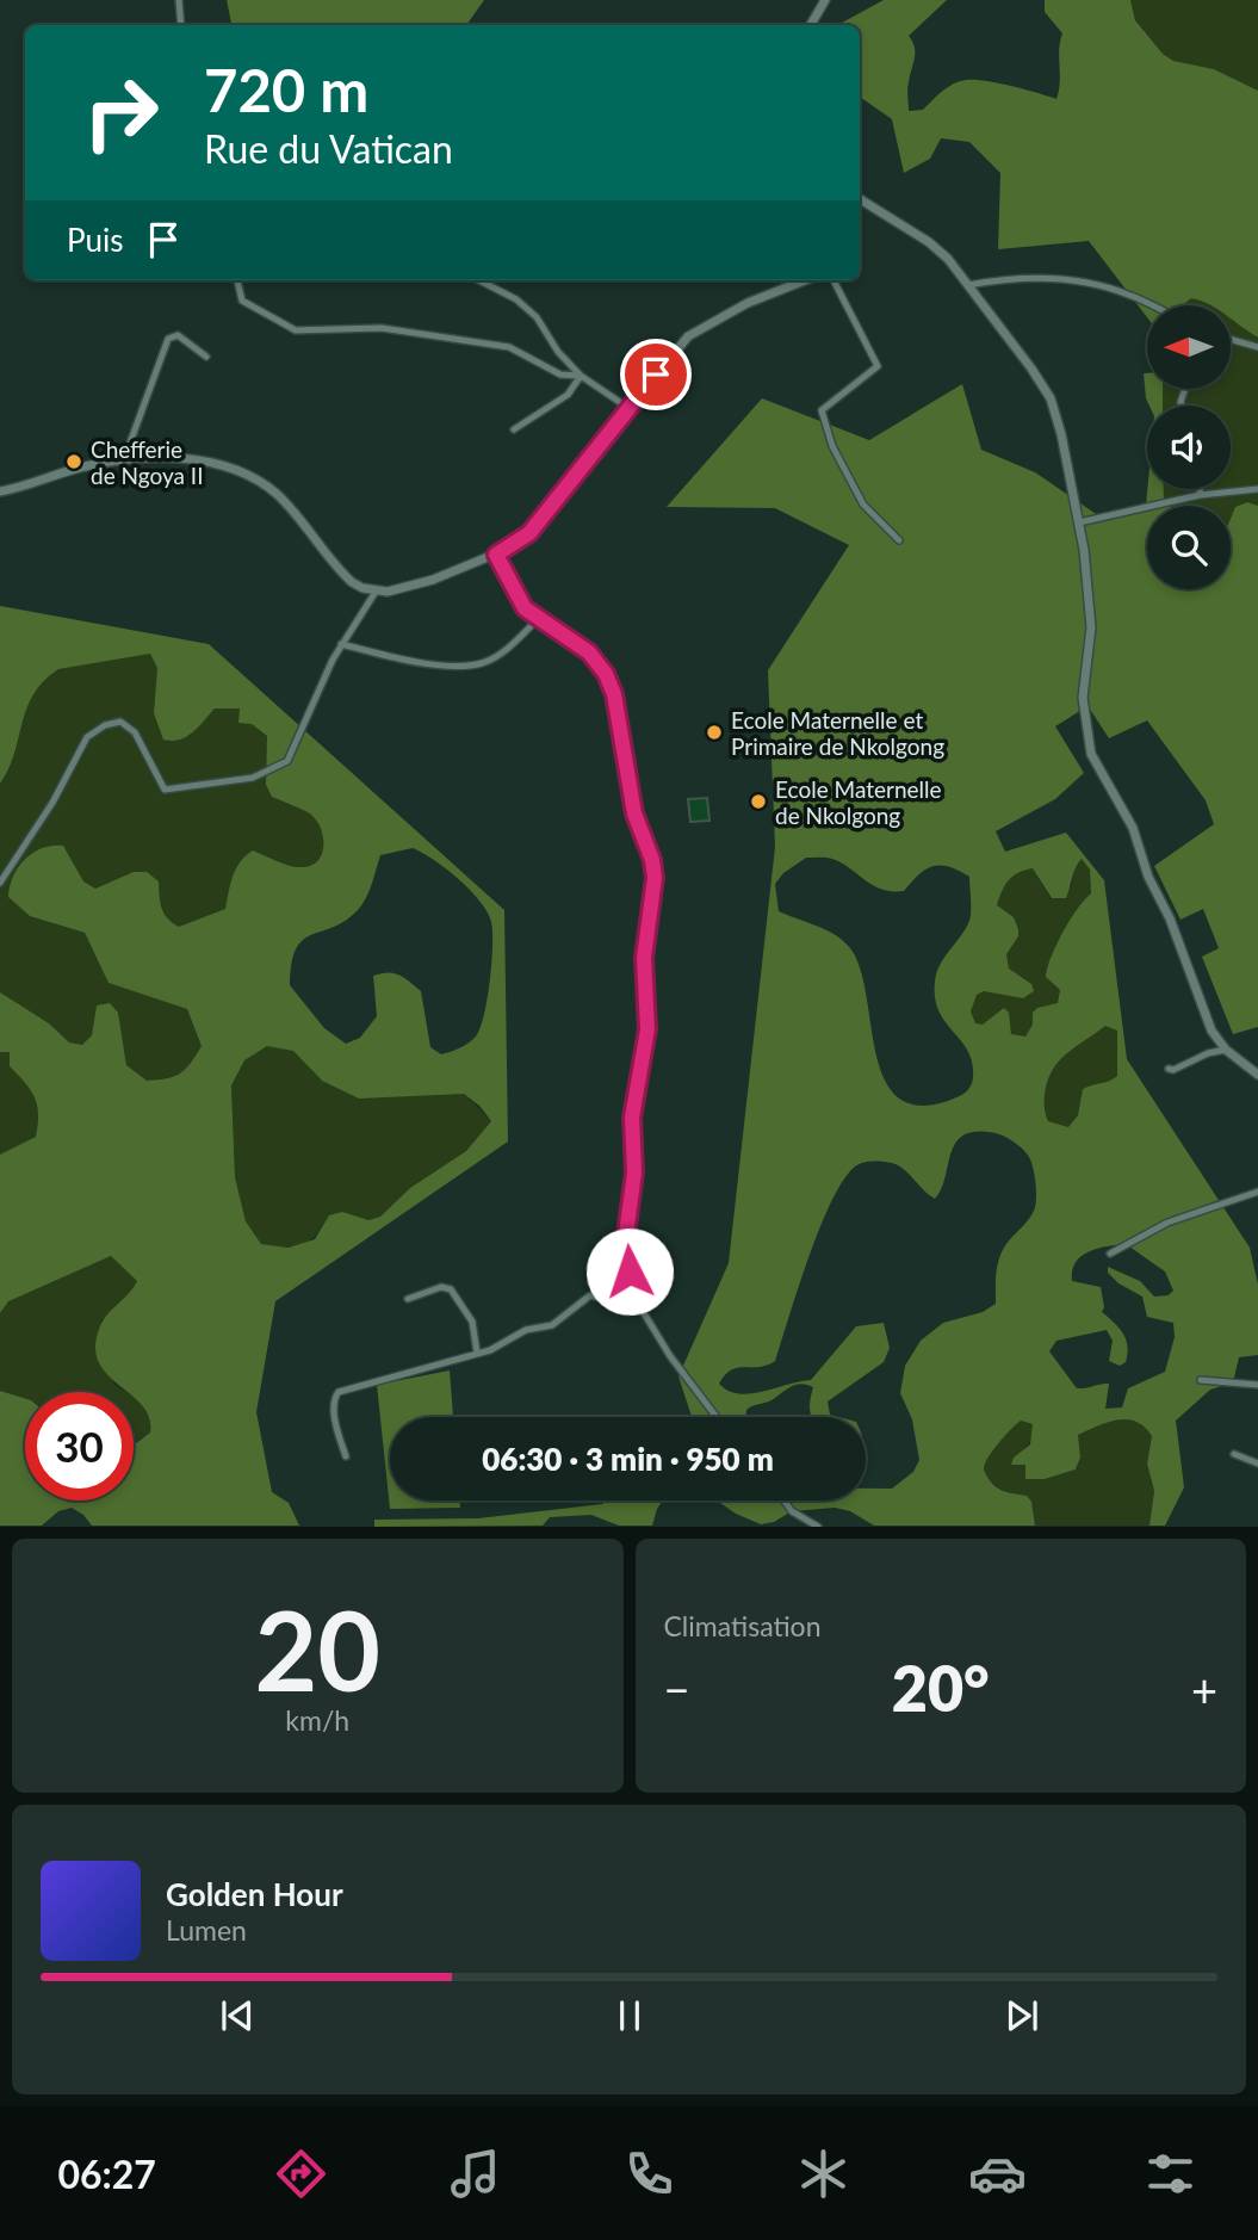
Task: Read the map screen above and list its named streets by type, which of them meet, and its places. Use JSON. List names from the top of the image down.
{
  "places": ["Chefferie de Ngoya II", "Ecole Maternelle et Primaire de Nkolgong", "Ecole Maternelle de Nkolgong"],
  "north": "left",
  "page": {
    "turn": ["720 m", "Rue du Vatican"],
    "then": "Puis",
    "limit": "30",
    "trip": "06:30 · 3 min · 950 m",
    "tile": [
      ["20", "km/h"],
      "Climatisation"
    ],
    "heat": ["−", "20°", "+"],
    "song": ["Golden Hour", "Lumen"],
    "tabs": "06:27"
  }
}
